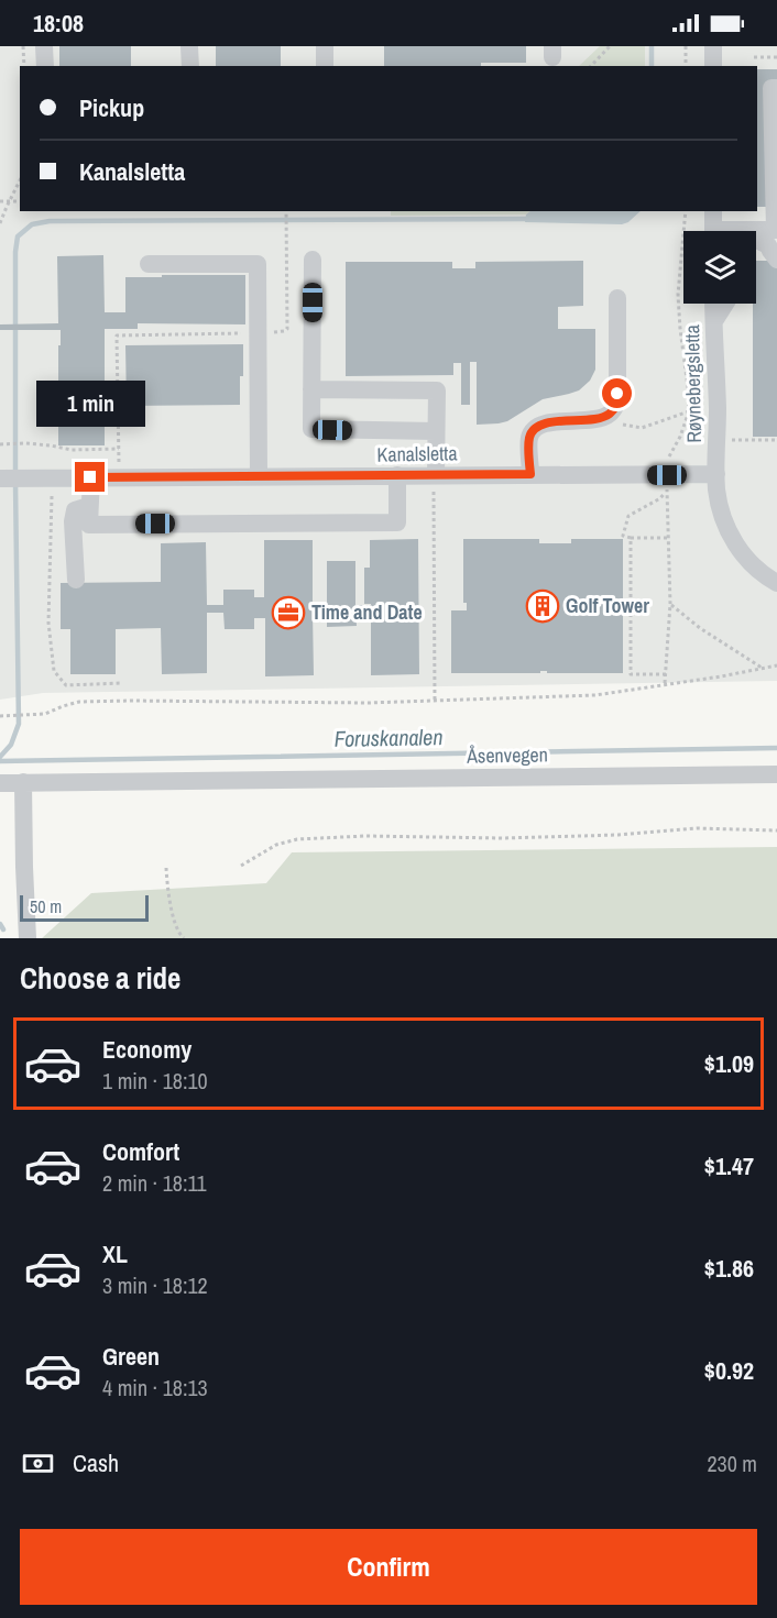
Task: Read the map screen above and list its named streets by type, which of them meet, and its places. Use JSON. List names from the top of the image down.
{
  "streets": {
    "street": ["Røynebergsletta", "Kanalsletta", "Åsenvegen"]
  },
  "crossings": [
    ["Røynebergsletta", "Kanalsletta"]
  ],
  "water": ["Foruskanalen"],
  "places": {
    "building": ["Golf Tower"],
    "office": ["Time and Date"]
  },
  "scale_bar": "50 m",
  "page": {
    "status": "18:08",
    "banner": ["Pickup", "Kanalsletta"],
    "bubble": "1 min",
    "scale": "50 m",
    "heading": "Choose a ride",
    "list": [
      {
        "name": "Economy",
        "note": "1 min · 18:10",
        "value": "$1.09"
      },
      {
        "name": "Comfort",
        "note": "2 min · 18:11",
        "value": "$1.47"
      },
      {
        "name": "XL",
        "note": "3 min · 18:12",
        "value": "$1.86"
      },
      {
        "name": "Green",
        "note": "4 min · 18:13",
        "value": "$0.92"
      }
    ],
    "pay": ["Cash", "230 m"],
    "buttons": "Confirm"
  }
}
